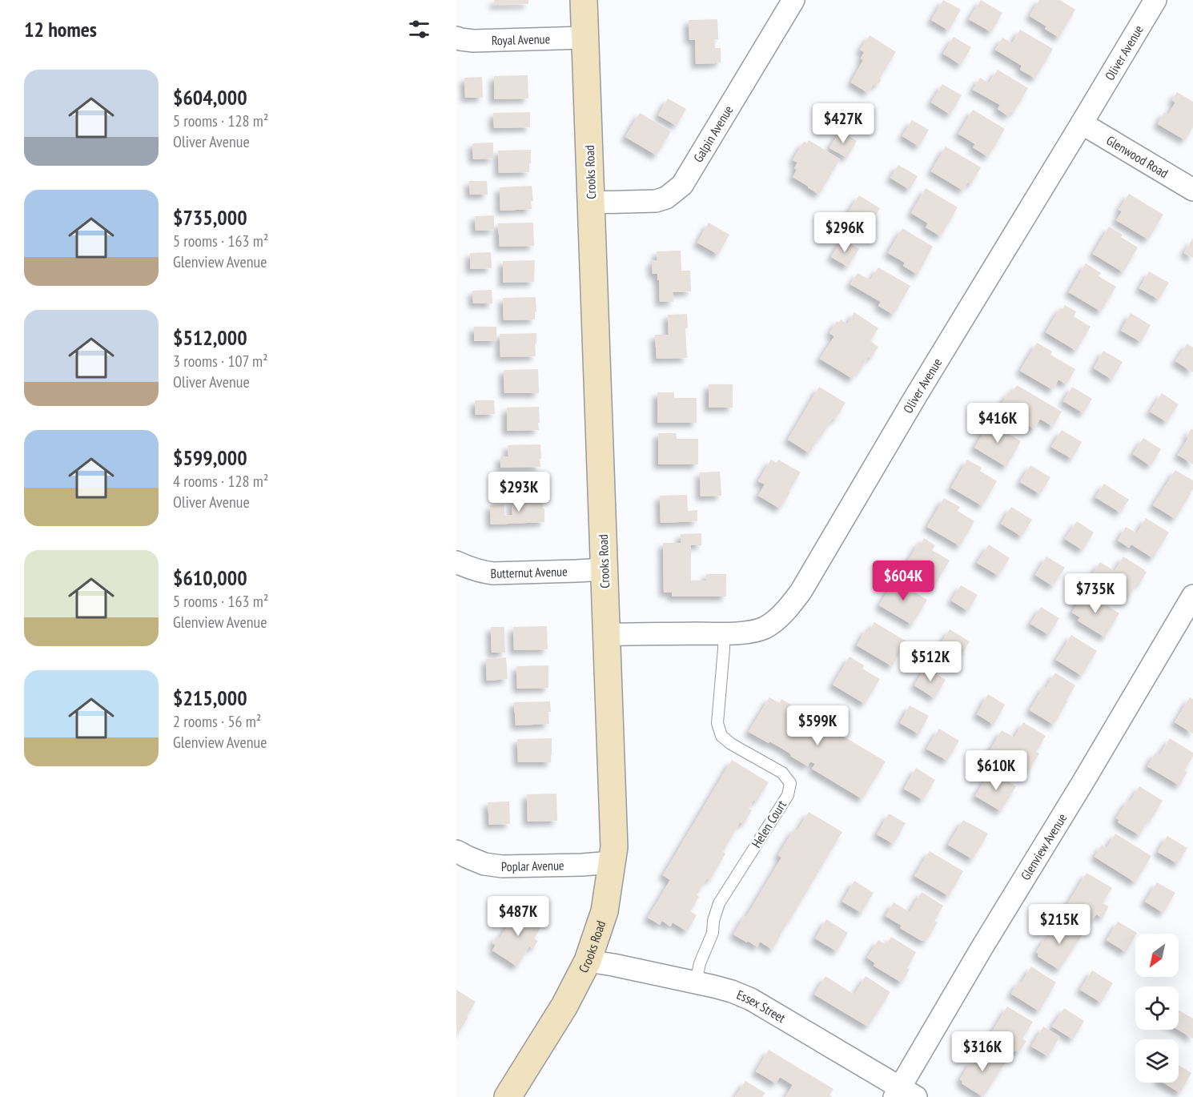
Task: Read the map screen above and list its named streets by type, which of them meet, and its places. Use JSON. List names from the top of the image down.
{
  "streets": {
    "main road": ["Crooks Road"],
    "street": [
      "Royal Avenue",
      "Oliver Avenue",
      "Galpin Avenue",
      "Glenwood Road",
      "Butternut Avenue",
      "Glenview Avenue",
      "Poplar Avenue",
      "Essex Street"
    ],
    "lane": ["Helen Court"]
  },
  "crossings": [
    ["Royal Avenue", "Crooks Road"],
    ["Oliver Avenue", "Glenwood Road"],
    ["Oliver Avenue", "Crooks Road"],
    ["Oliver Avenue", "Helen Court"],
    ["Galpin Avenue", "Crooks Road"],
    ["Crooks Road", "Butternut Avenue"],
    ["Crooks Road", "Poplar Avenue"],
    ["Crooks Road", "Essex Street"],
    ["Helen Court", "Essex Street"],
    ["Glenview Avenue", "Essex Street"]
  ],
  "north": "bottom left",
  "page": {
    "heading": "12 homes",
    "list": [
      {
        "name": "$604,000",
        "note": "5 rooms · 128 m² · Oliver Avenue"
      },
      {
        "name": "$735,000",
        "note": "5 rooms · 163 m² · Glenview Avenue"
      },
      {
        "name": "$512,000",
        "note": "3 rooms · 107 m² · Oliver Avenue"
      },
      {
        "name": "$599,000",
        "note": "4 rooms · 128 m² · Oliver Avenue"
      },
      {
        "name": "$610,000",
        "note": "5 rooms · 163 m² · Glenview Avenue"
      },
      {
        "name": "$215,000",
        "note": "2 rooms · 56 m² · Glenview Avenue"
      }
    ],
    "price": [
      "$427K",
      "$296K",
      "$416K",
      "$293K",
      "$604K",
      "$735K",
      "$512K",
      "$599K",
      "$610K",
      "$487K",
      "$215K",
      "$316K"
    ]
  }
}
